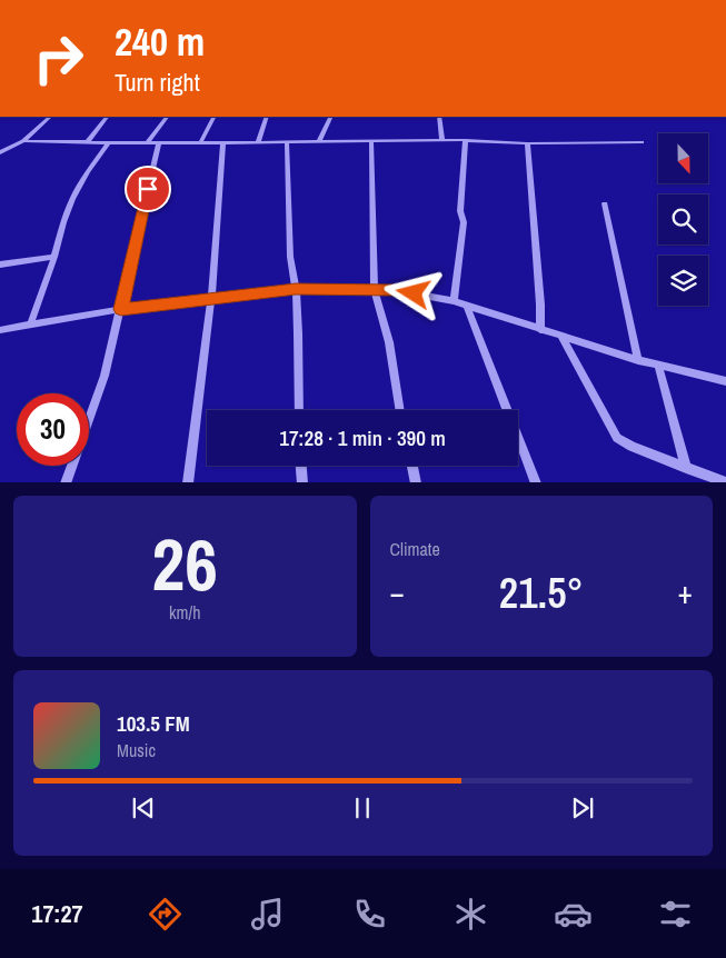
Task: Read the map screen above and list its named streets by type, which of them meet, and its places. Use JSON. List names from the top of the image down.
{
  "north": "bottom",
  "page": {
    "turn": ["240 m", "Turn right"],
    "limit": "30",
    "trip": "17:28 · 1 min · 390 m",
    "tile": [
      ["26", "km/h"],
      "Climate"
    ],
    "heat": ["−", "21.5°", "+"],
    "song": ["103.5 FM", "Music"],
    "tabs": "17:27"
  }
}
